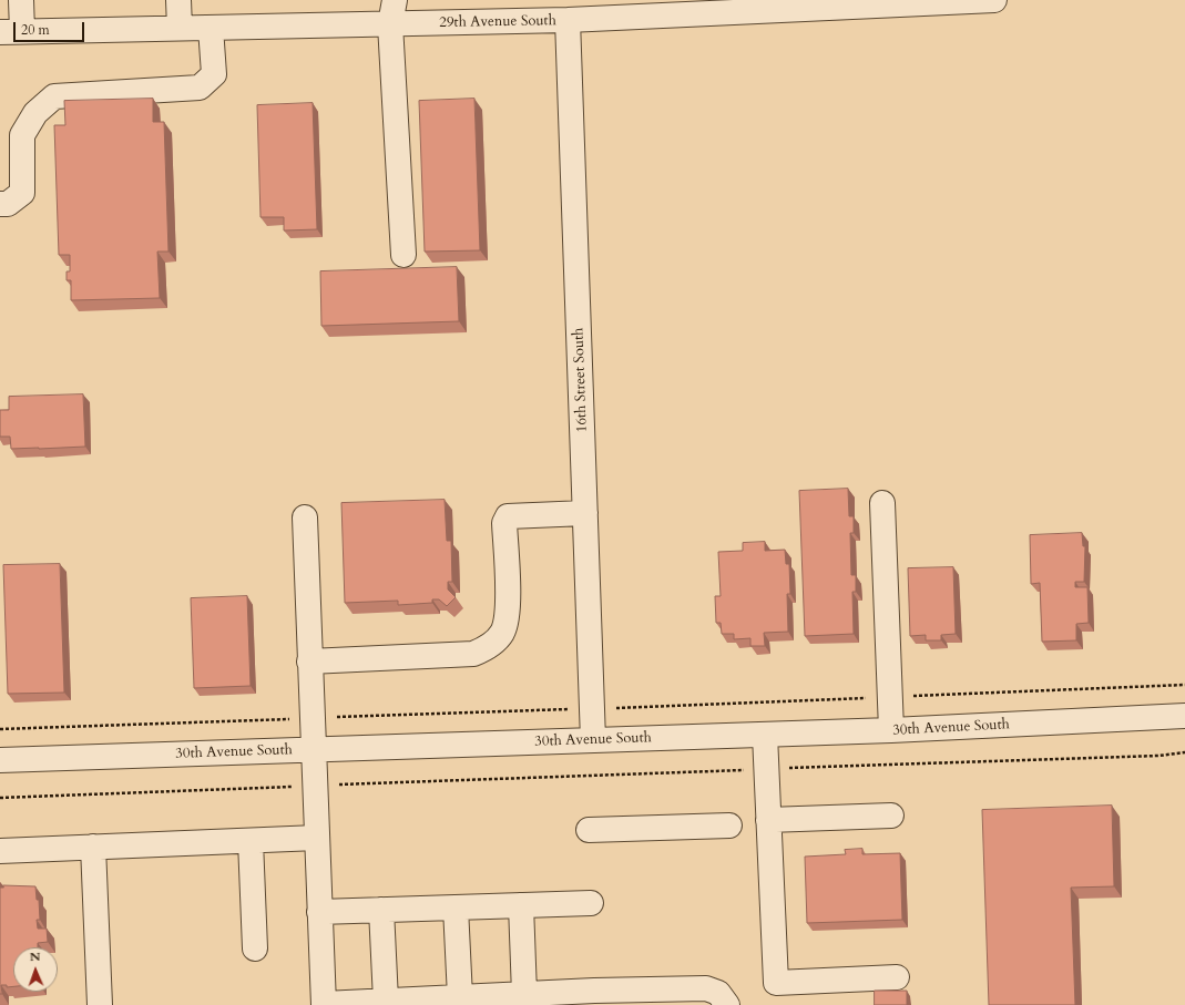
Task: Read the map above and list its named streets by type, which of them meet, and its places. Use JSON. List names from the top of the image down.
{
  "streets": {
    "street": ["29th Avenue South", "16th Street South", "30th Avenue South"]
  },
  "crossings": [
    ["29th Avenue South", "16th Street South"],
    ["16th Street South", "30th Avenue South"]
  ],
  "scale_bar": "20 m",
  "north": "top"
}
